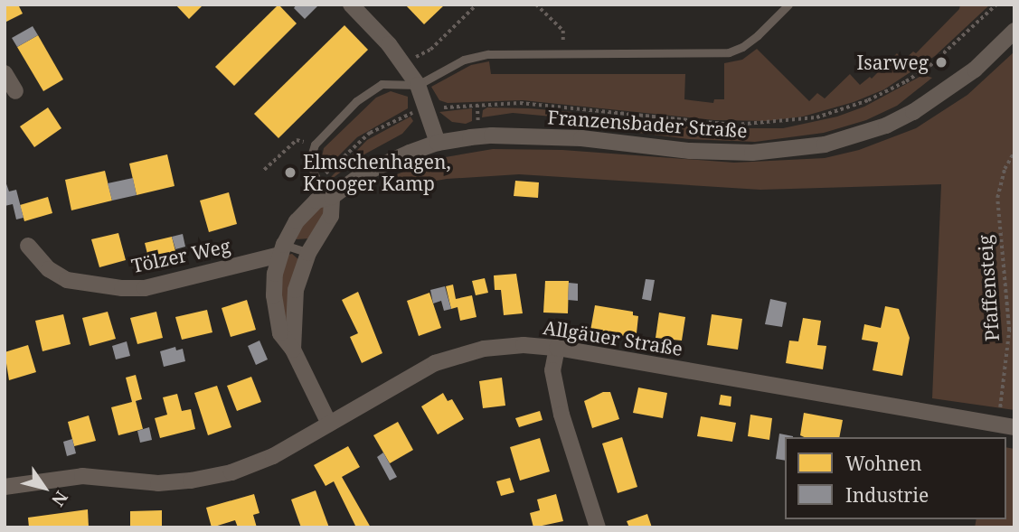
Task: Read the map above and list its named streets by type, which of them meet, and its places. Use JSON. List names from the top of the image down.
{
  "streets": {
    "street": ["Franzensbader Straße", "Tölzer Weg", "Allgäuer Straße"],
    "path": ["Pfaffensteig"]
  },
  "crossings": [
    ["Franzensbader Straße", "Tölzer Weg"],
    ["Franzensbader Straße", "Allgäuer Straße"],
    ["Pfaffensteig", "Allgäuer Straße"]
  ],
  "places": ["Isarweg", "Elmschenhagen, Krooger Kamp"],
  "legend": ["Wohnen", "Industrie"],
  "north": "bottom right"
}
